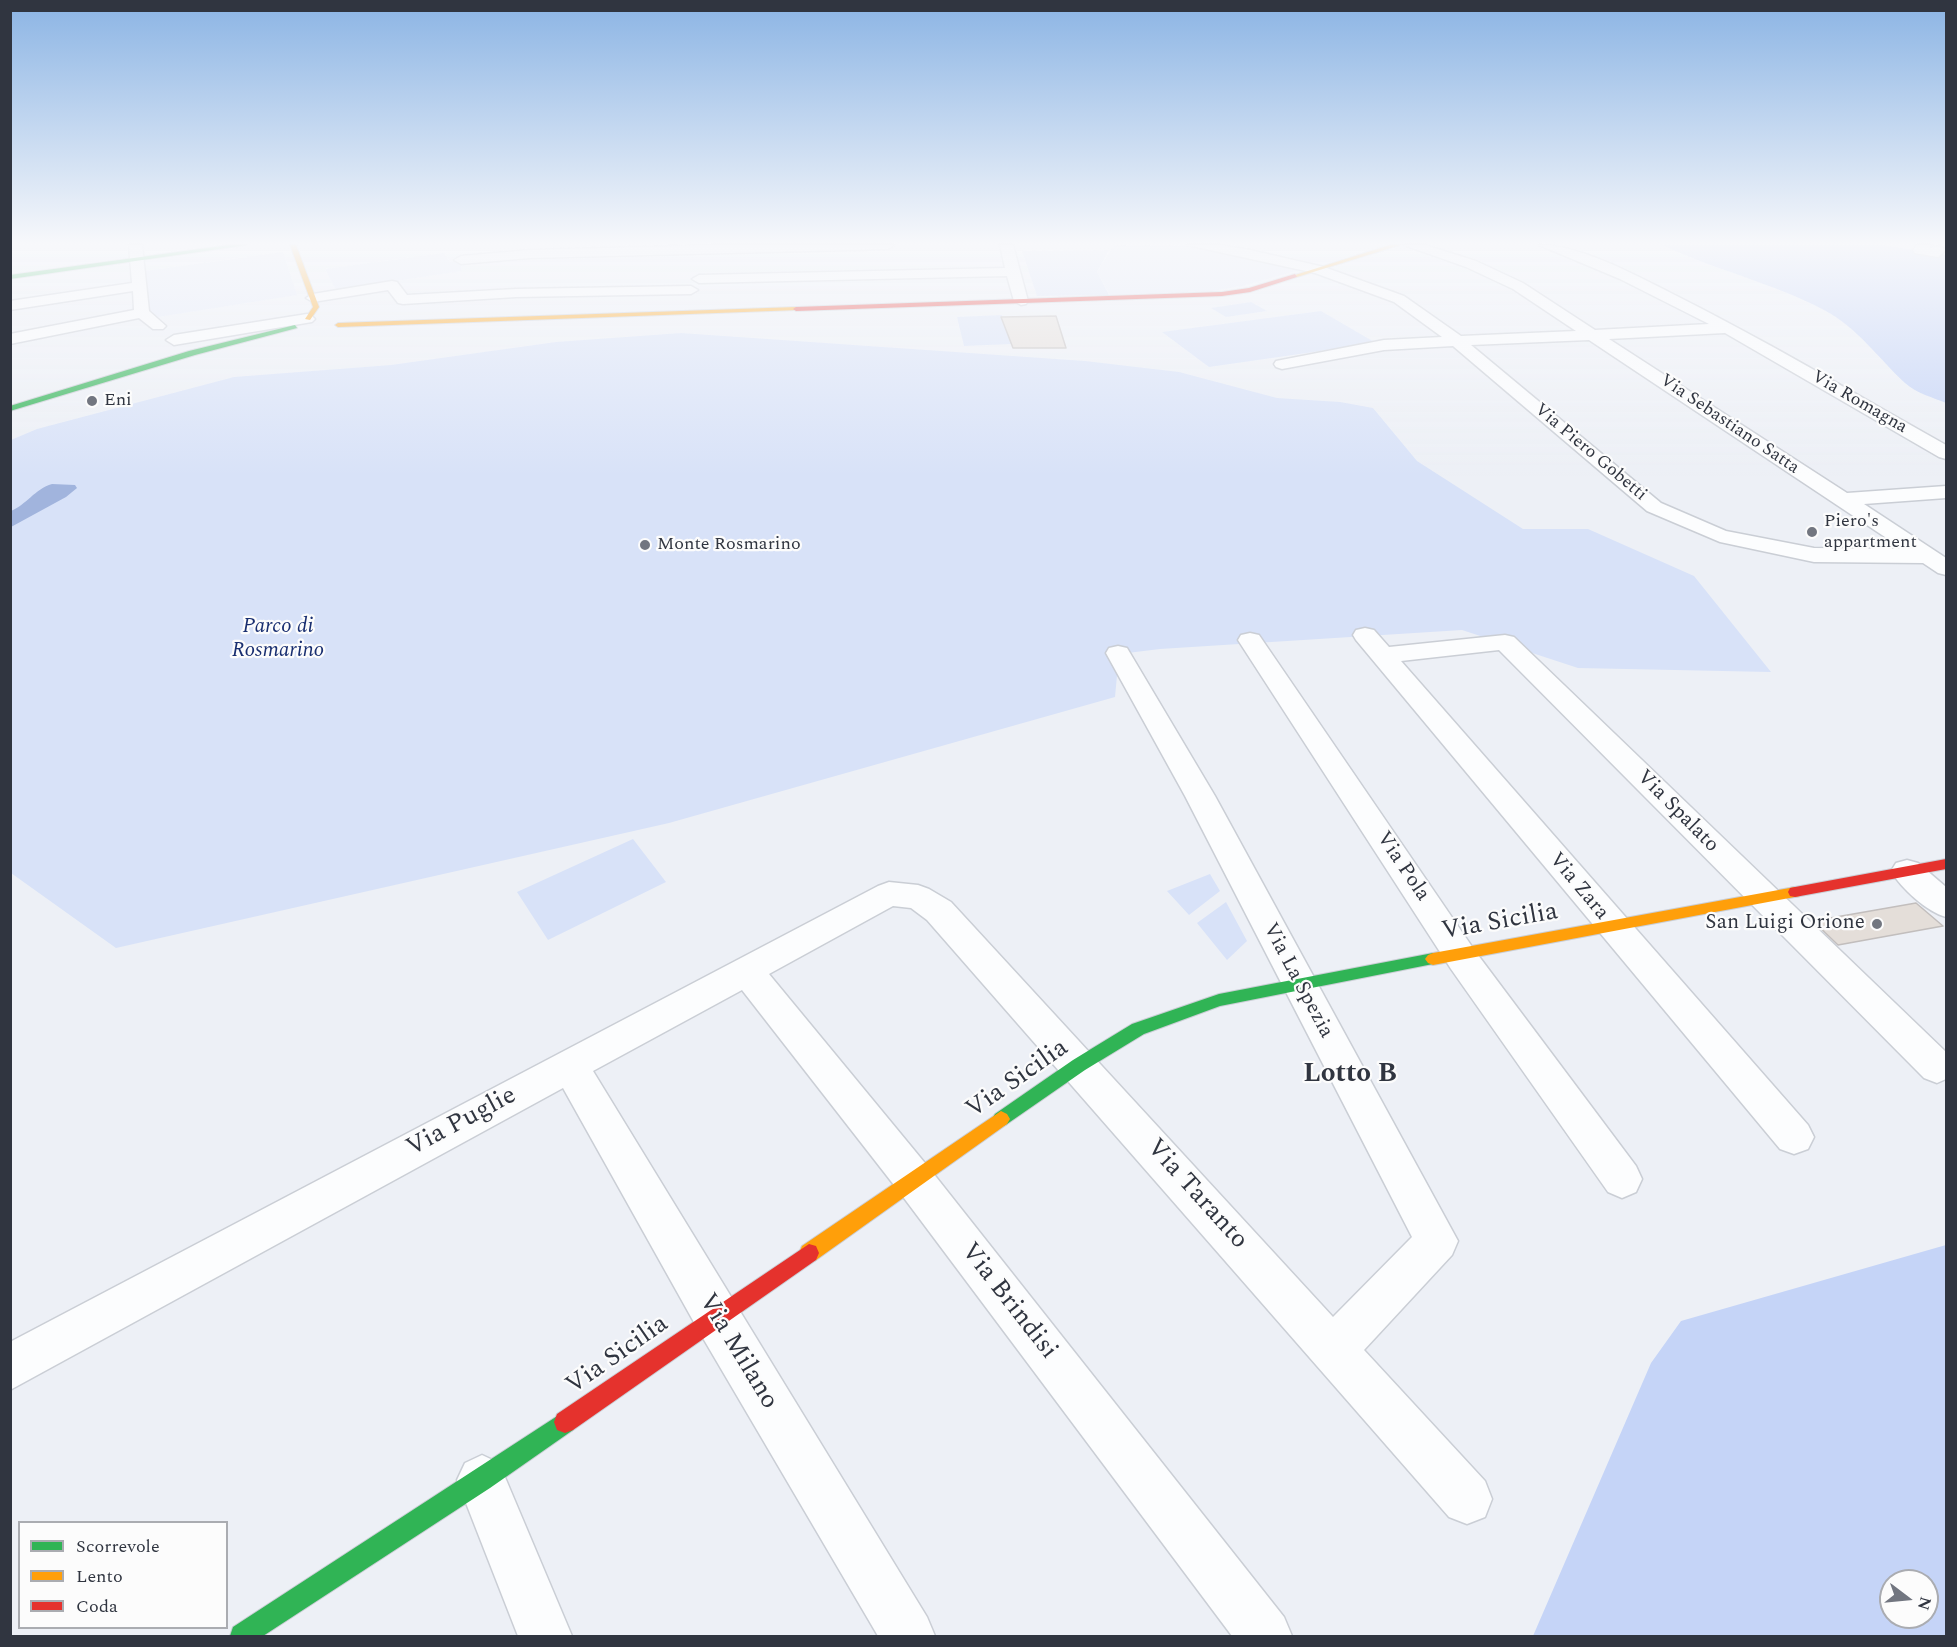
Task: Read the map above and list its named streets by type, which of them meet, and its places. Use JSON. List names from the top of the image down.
{
  "streets": {
    "street": [
      "Via Romagna",
      "Via Sebastiano Satta",
      "Via Piero Gobetti",
      "Via Spalato",
      "Via Pola",
      "Via Zara",
      "Via Sicilia",
      "Via La Spezia",
      "Via Puglie",
      "Via Taranto",
      "Via Brindisi",
      "Via Milano"
    ]
  },
  "crossings": [
    ["Via Sebastiano Satta", "Via Piero Gobetti"],
    ["Via Spalato", "Via Zara"],
    ["Via Spalato", "Via Sicilia"],
    ["Via Pola", "Via Sicilia"],
    ["Via Zara", "Via Sicilia"],
    ["Via Sicilia", "Via La Spezia"],
    ["Via Sicilia", "Via Taranto"],
    ["Via Sicilia", "Via Brindisi"],
    ["Via Sicilia", "Via Milano"],
    ["Via La Spezia", "Via Taranto"],
    ["Via Puglie", "Via Taranto"],
    ["Via Puglie", "Via Brindisi"],
    ["Via Puglie", "Via Milano"]
  ],
  "districts": ["Lotto B"],
  "parks": ["Parco di Rosmarino"],
  "places": [
    "Eni",
    "Piero's appartment",
    "Monte Rosmarino",
    "San Luigi Orione"
  ],
  "legend": ["Scorrevole", "Lento", "Coda"],
  "north": "right"
}
